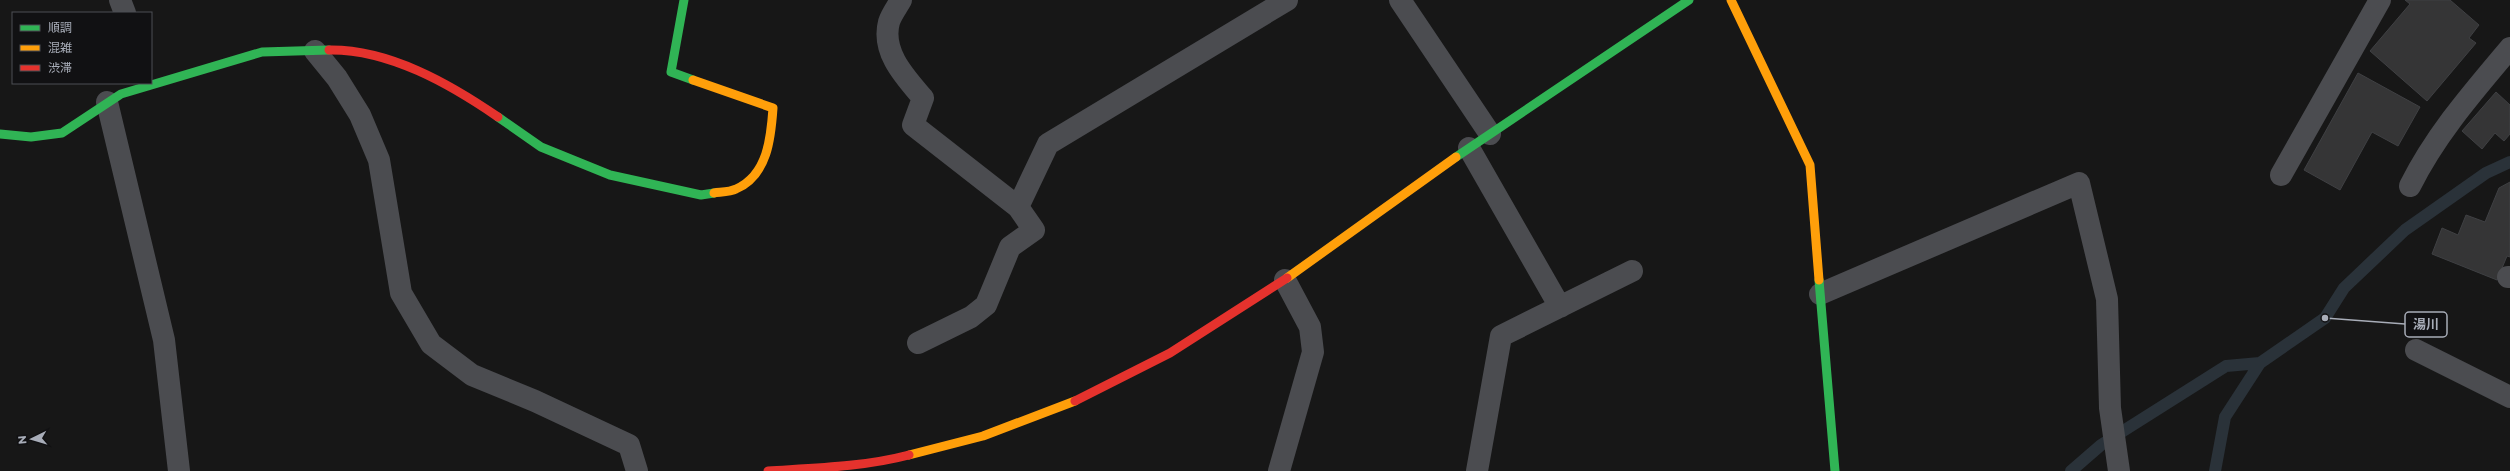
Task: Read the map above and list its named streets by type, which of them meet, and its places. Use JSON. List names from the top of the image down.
{
  "places": ["湯川"],
  "legend": ["順調", "混雑", "渋滞"],
  "north": "left"
}
